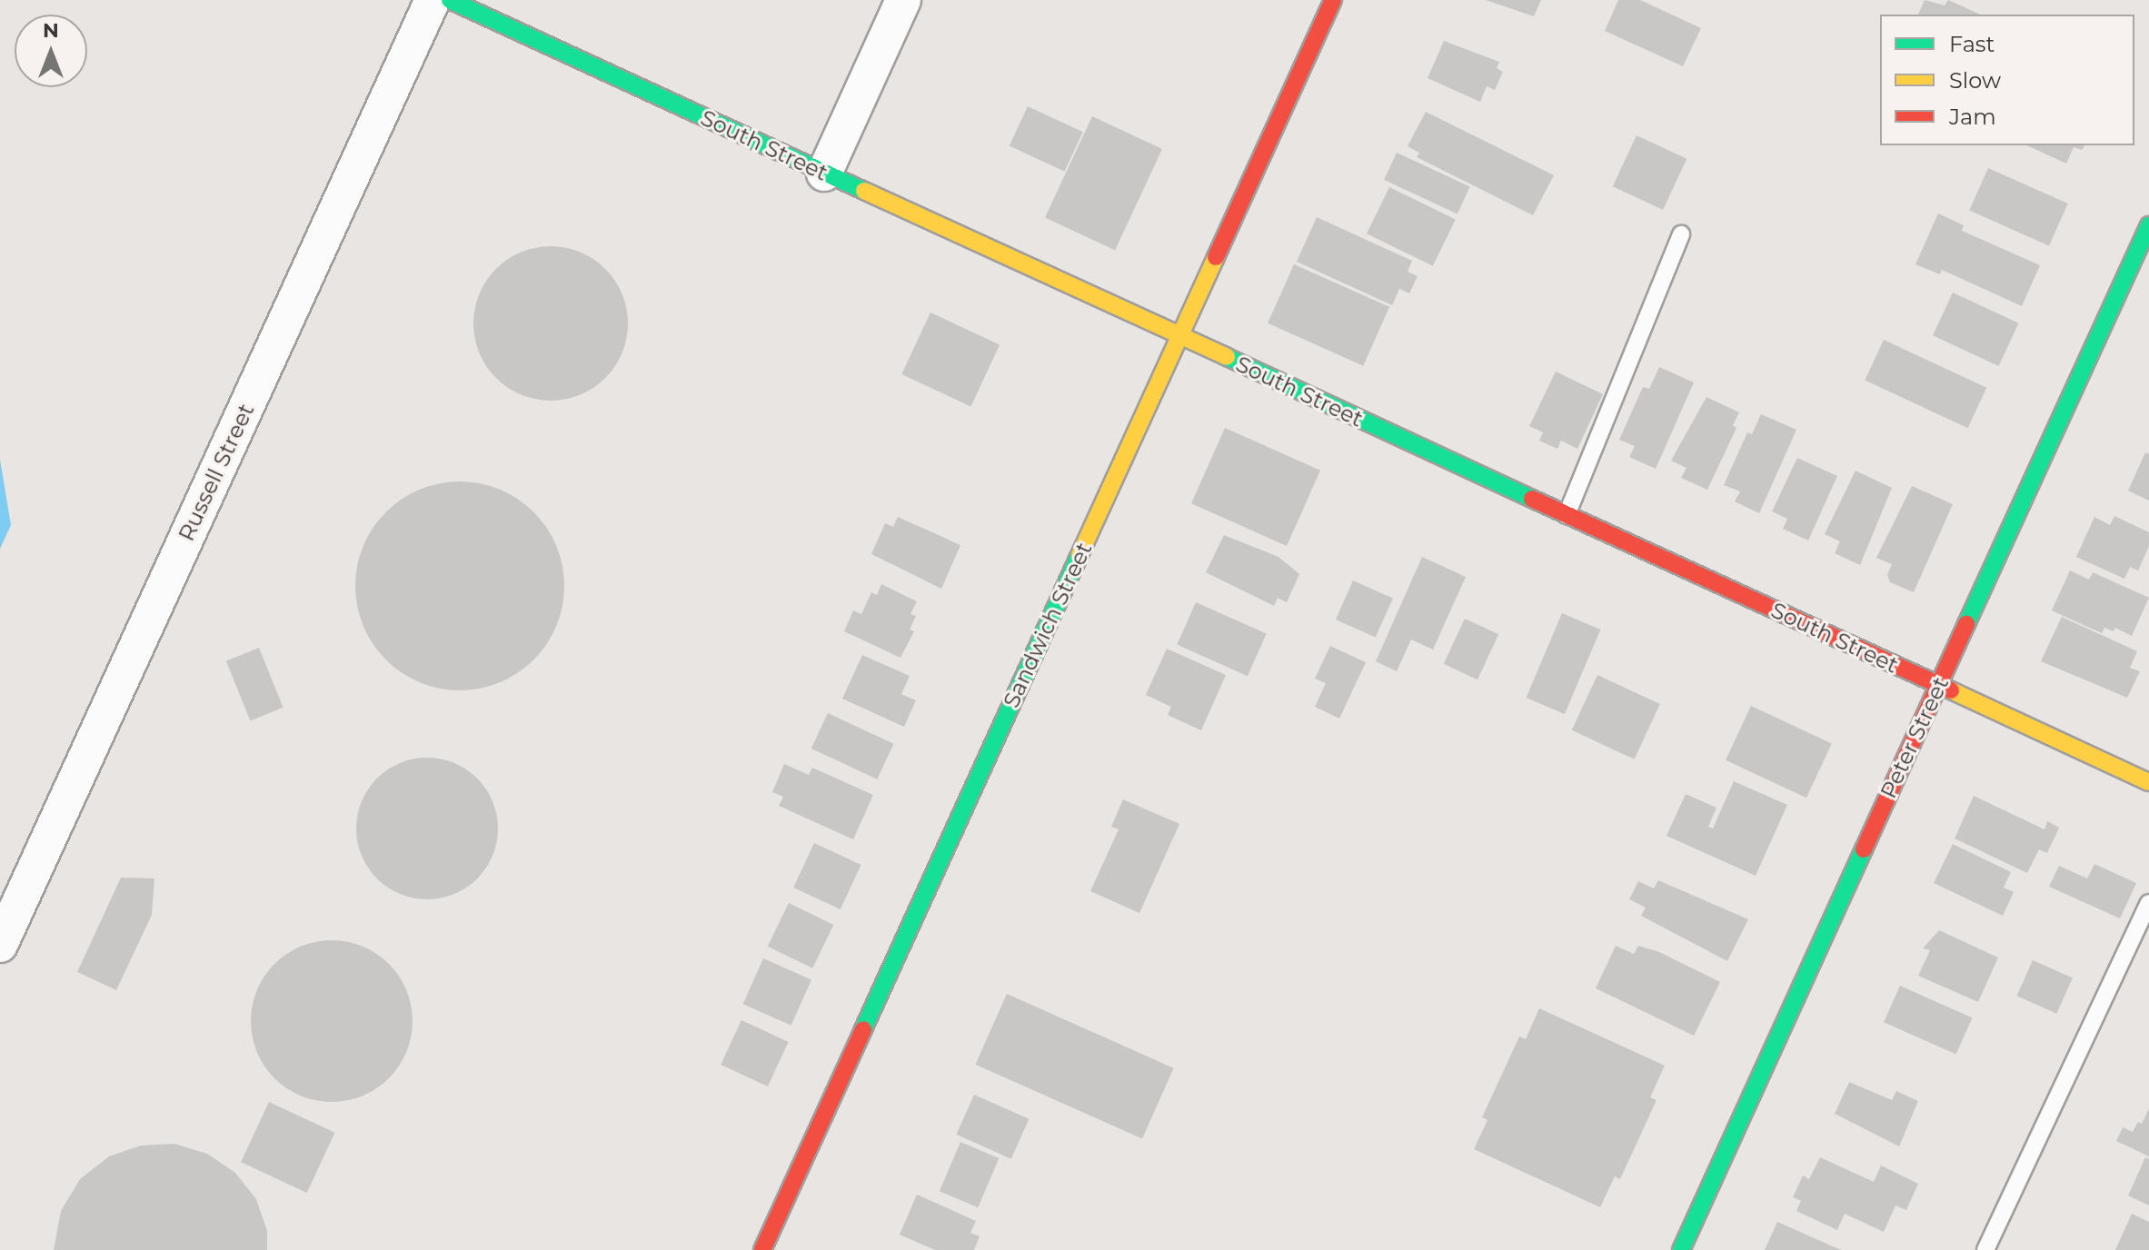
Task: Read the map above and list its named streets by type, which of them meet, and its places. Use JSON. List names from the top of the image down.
{
  "streets": {
    "street": [
      "South Street",
      "Russell Street",
      "Sandwich Street",
      "Peter Street"
    ]
  },
  "crossings": [
    ["South Street", "Sandwich Street"],
    ["South Street", "Peter Street"]
  ],
  "legend": ["Fast", "Slow", "Jam"],
  "north": "top"
}
